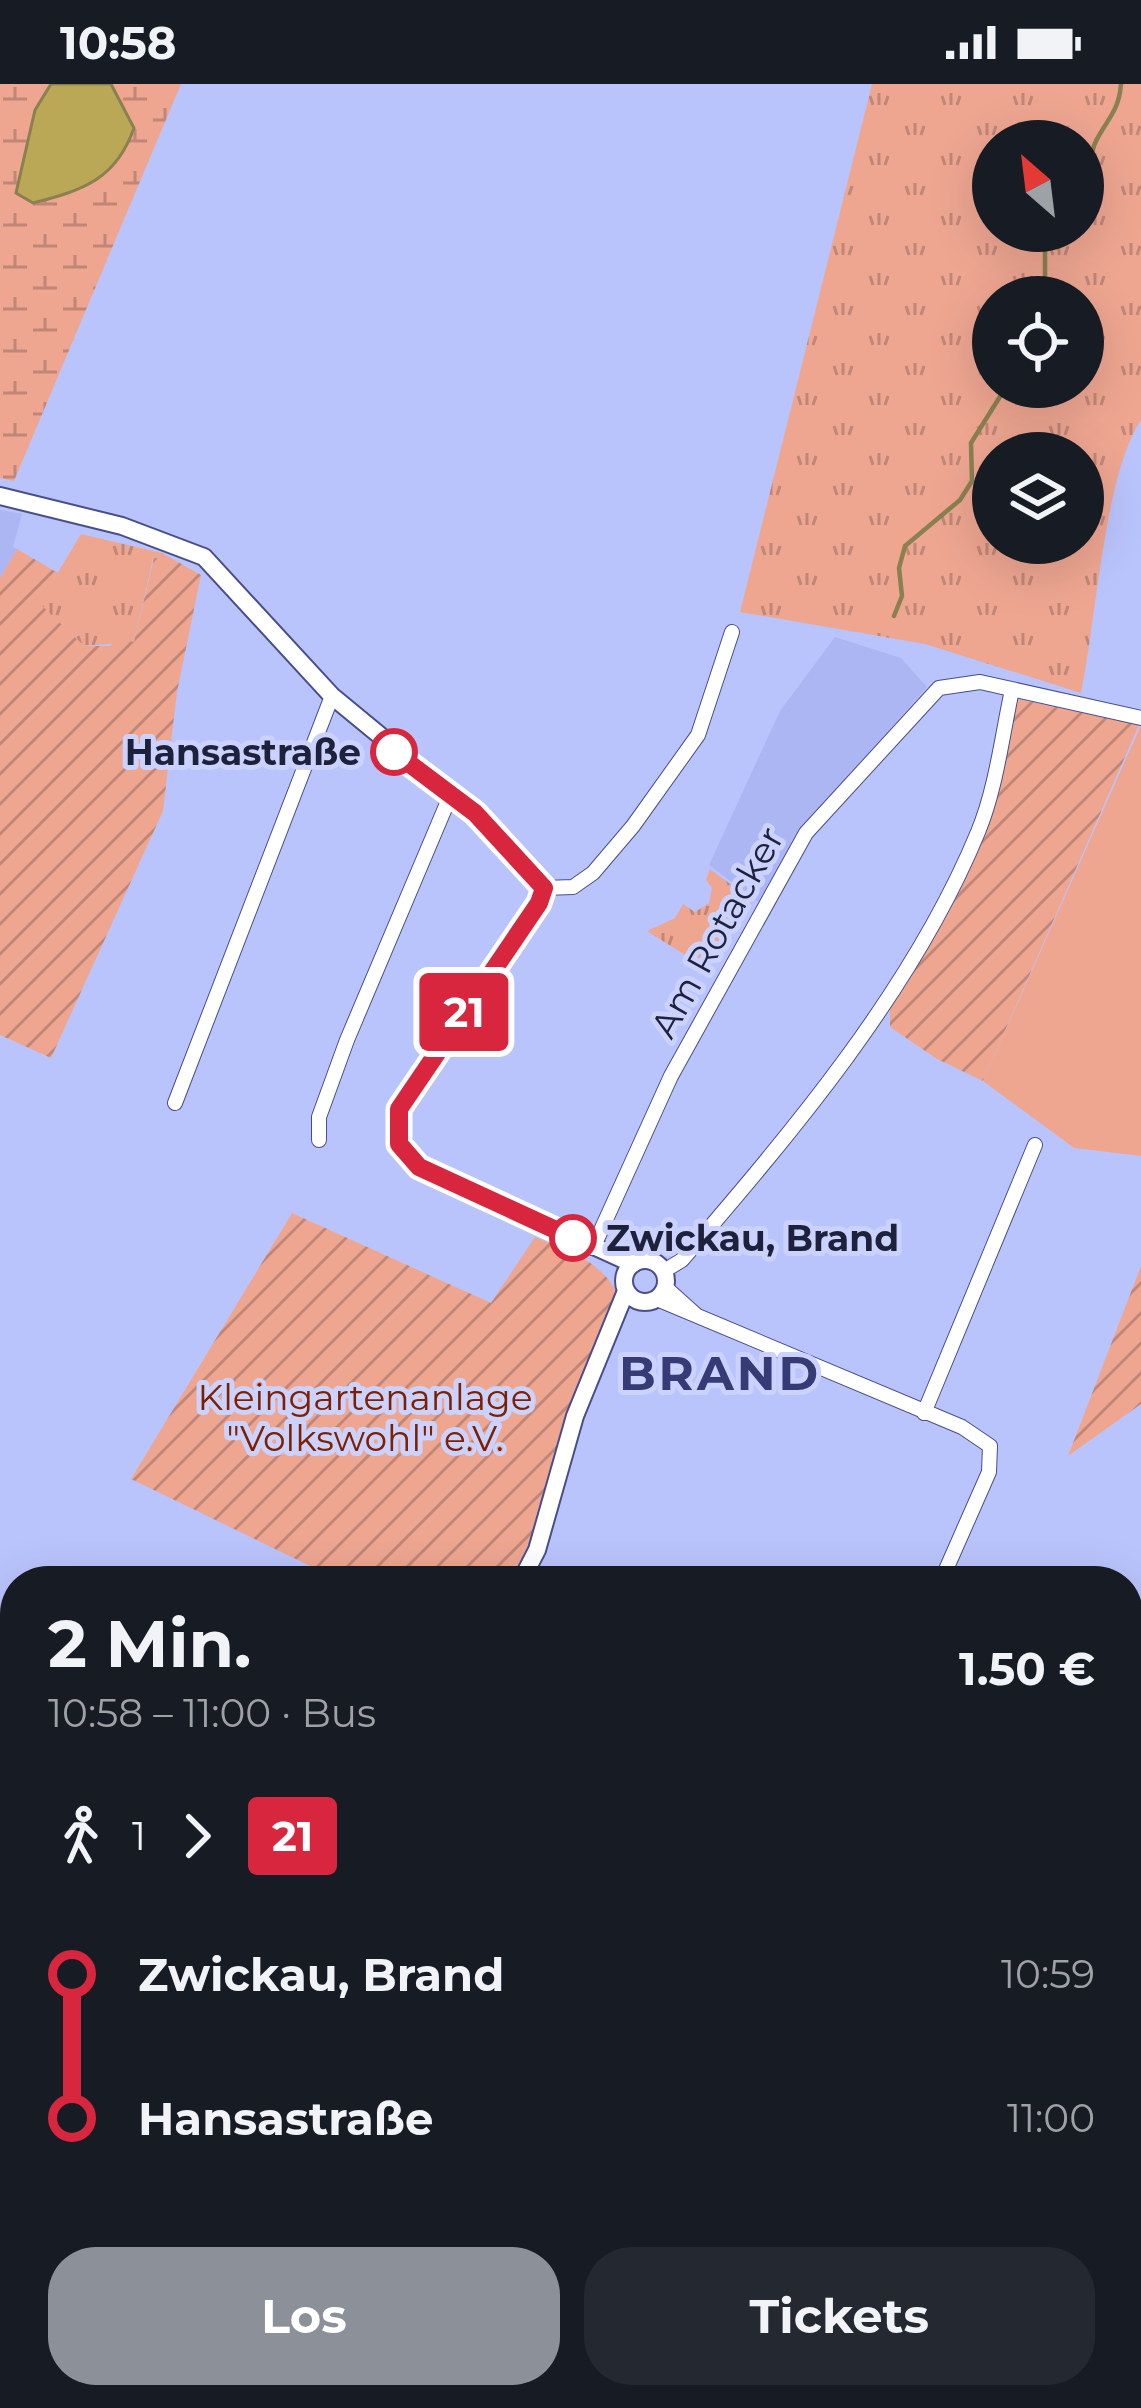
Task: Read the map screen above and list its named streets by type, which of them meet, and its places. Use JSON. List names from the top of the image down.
{
  "streets": {
    "street": ["Am Rotacker"]
  },
  "districts": ["BRAND"],
  "parks": ["Kleingartenanlage \"Volkswohl\" e.V."],
  "places": ["Hansastraße", "Zwickau, Brand"],
  "lines": ["bus line 21"],
  "north": "top left",
  "page": {
    "status": "10:58",
    "on_map": "21",
    "heading": ["2 Min.", "10:58 – 11:00 · Bus", "1.50 €"],
    "legs": ["1", "21"],
    "list": [
      {
        "name": "Zwickau, Brand",
        "value": "10:59"
      },
      {
        "name": "Hansastraße",
        "value": "11:00"
      }
    ],
    "buttons": ["Los", "Tickets"]
  }
}
